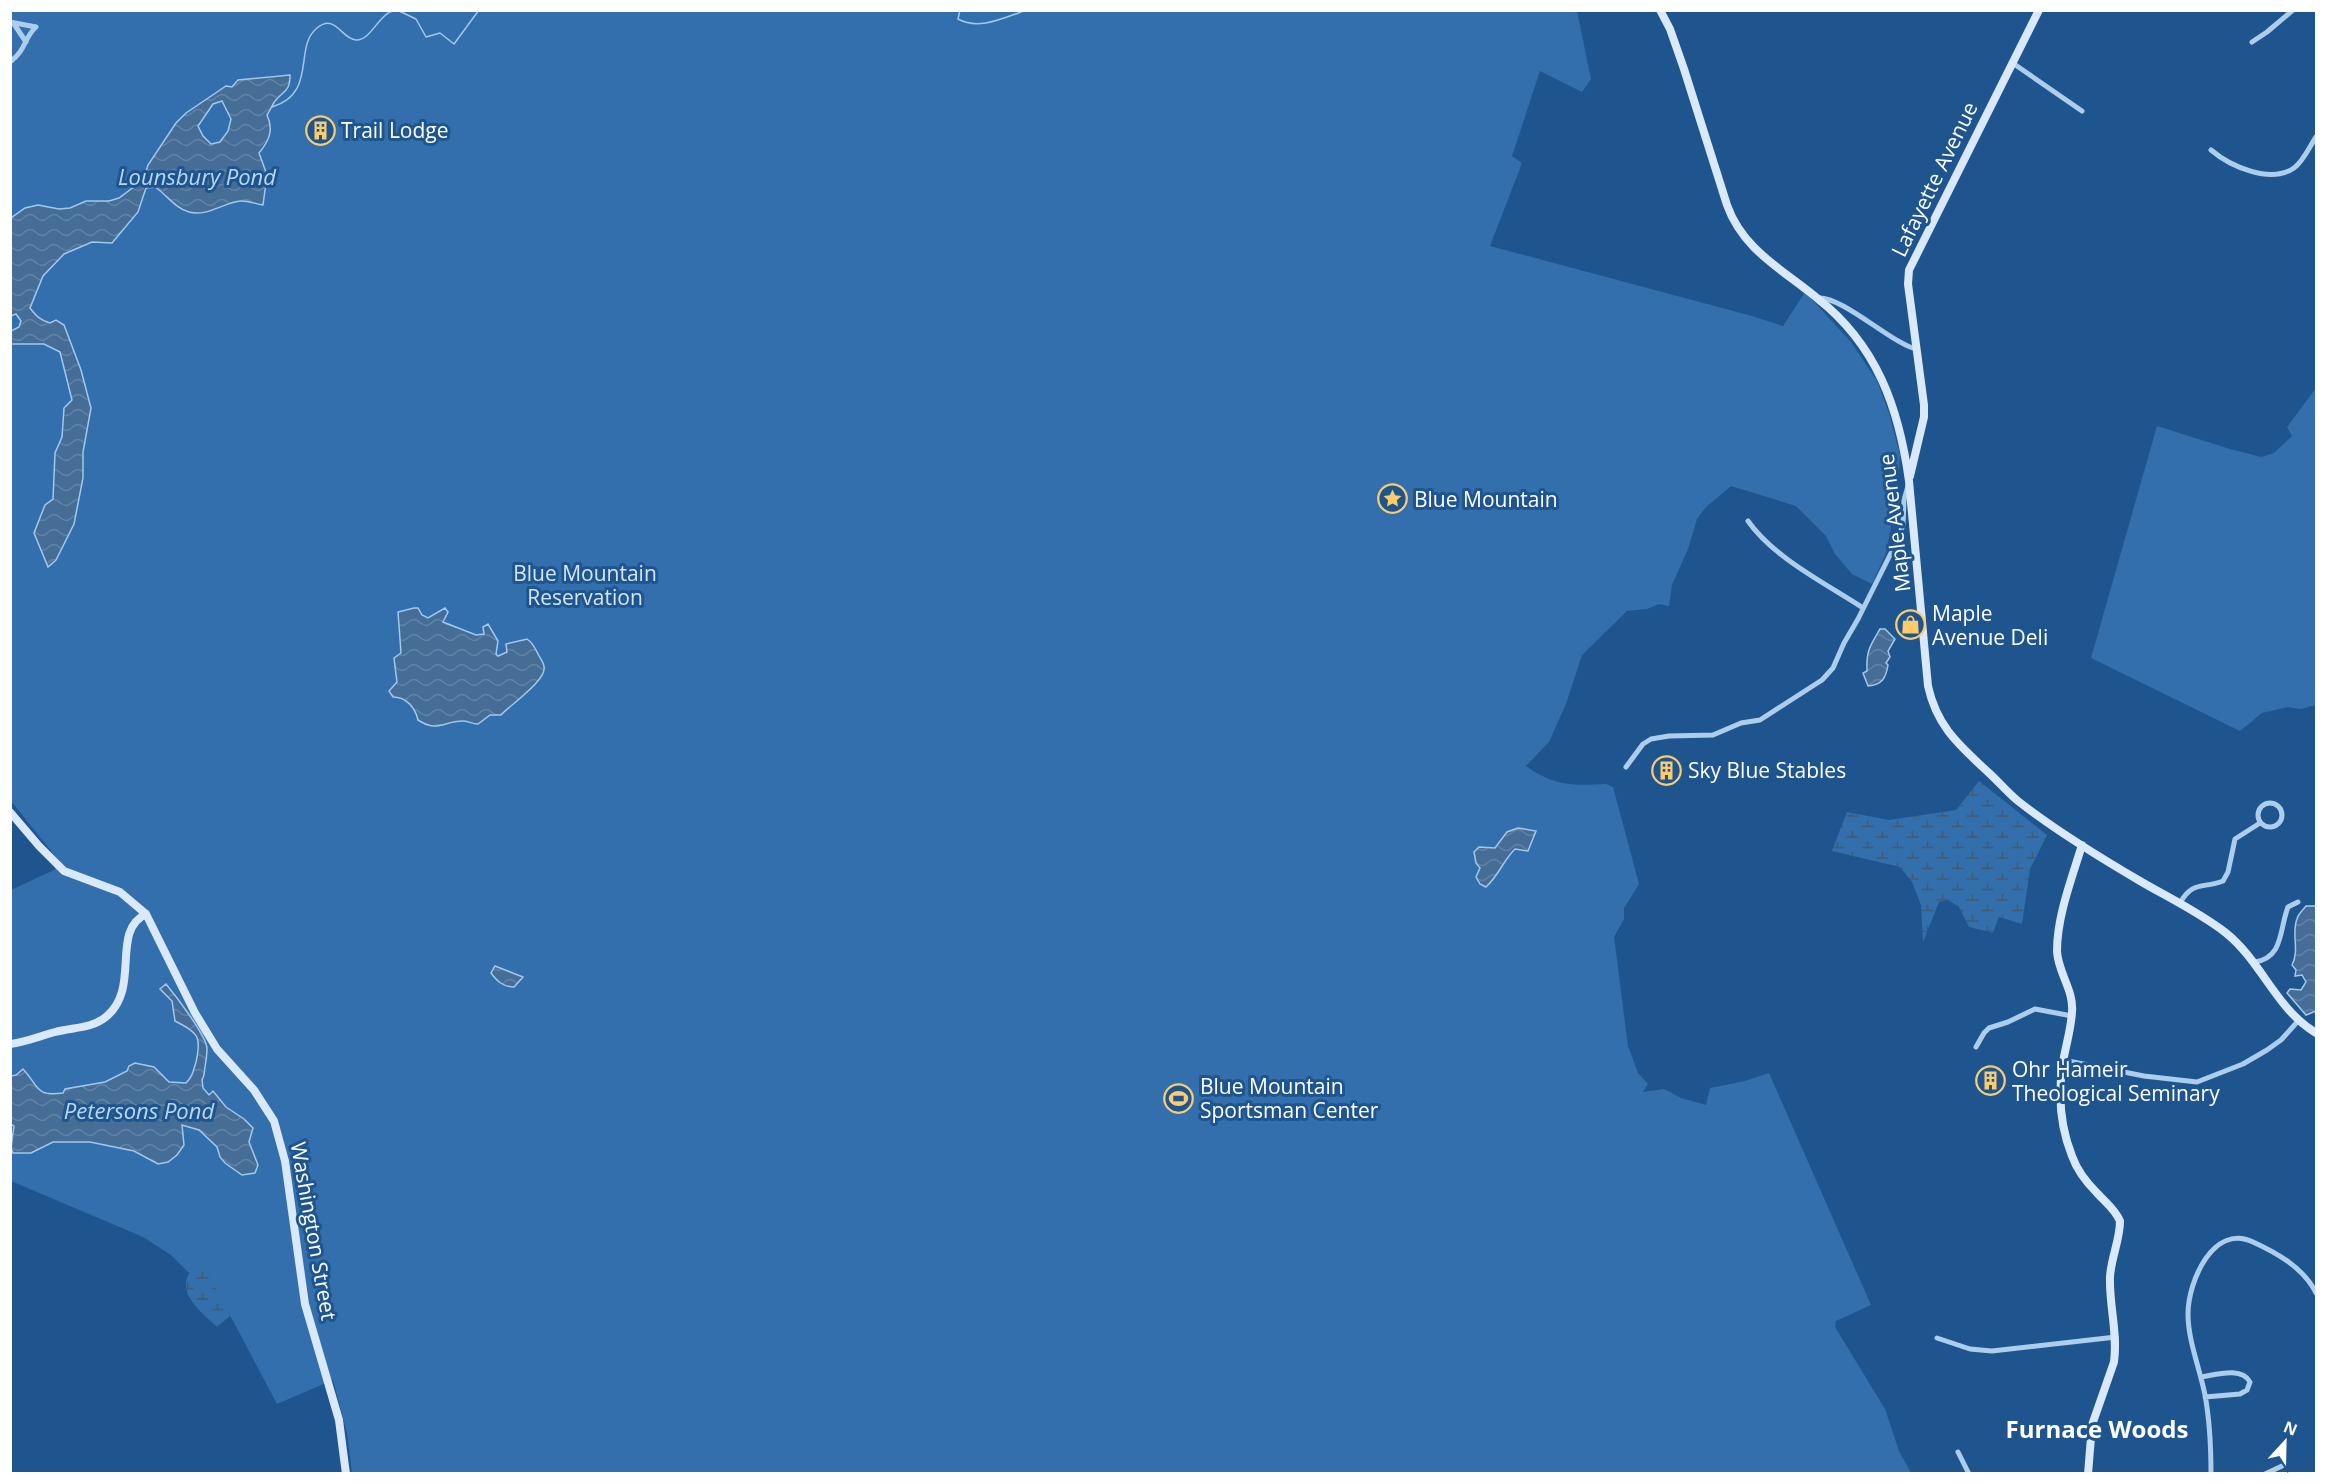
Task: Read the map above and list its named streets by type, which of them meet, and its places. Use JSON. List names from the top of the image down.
{
  "streets": {
    "street": ["Lafayette Avenue", "Maple Avenue", "Washington Street"]
  },
  "crossings": [
    ["Lafayette Avenue", "Maple Avenue"]
  ],
  "districts": ["Furnace Woods"],
  "water": ["Lounsbury Pond", "Petersons Pond"],
  "parks": ["Blue Mountain Reservation"],
  "places": {
    "building": ["Trail Lodge", "Sky Blue Stables", "Ohr Hameir Theological Seminary"],
    "place": ["Blue Mountain"],
    "shop": ["Maple Avenue Deli"],
    "sports": ["Blue Mountain Sportsman Center"]
  },
  "north": "top"
}
